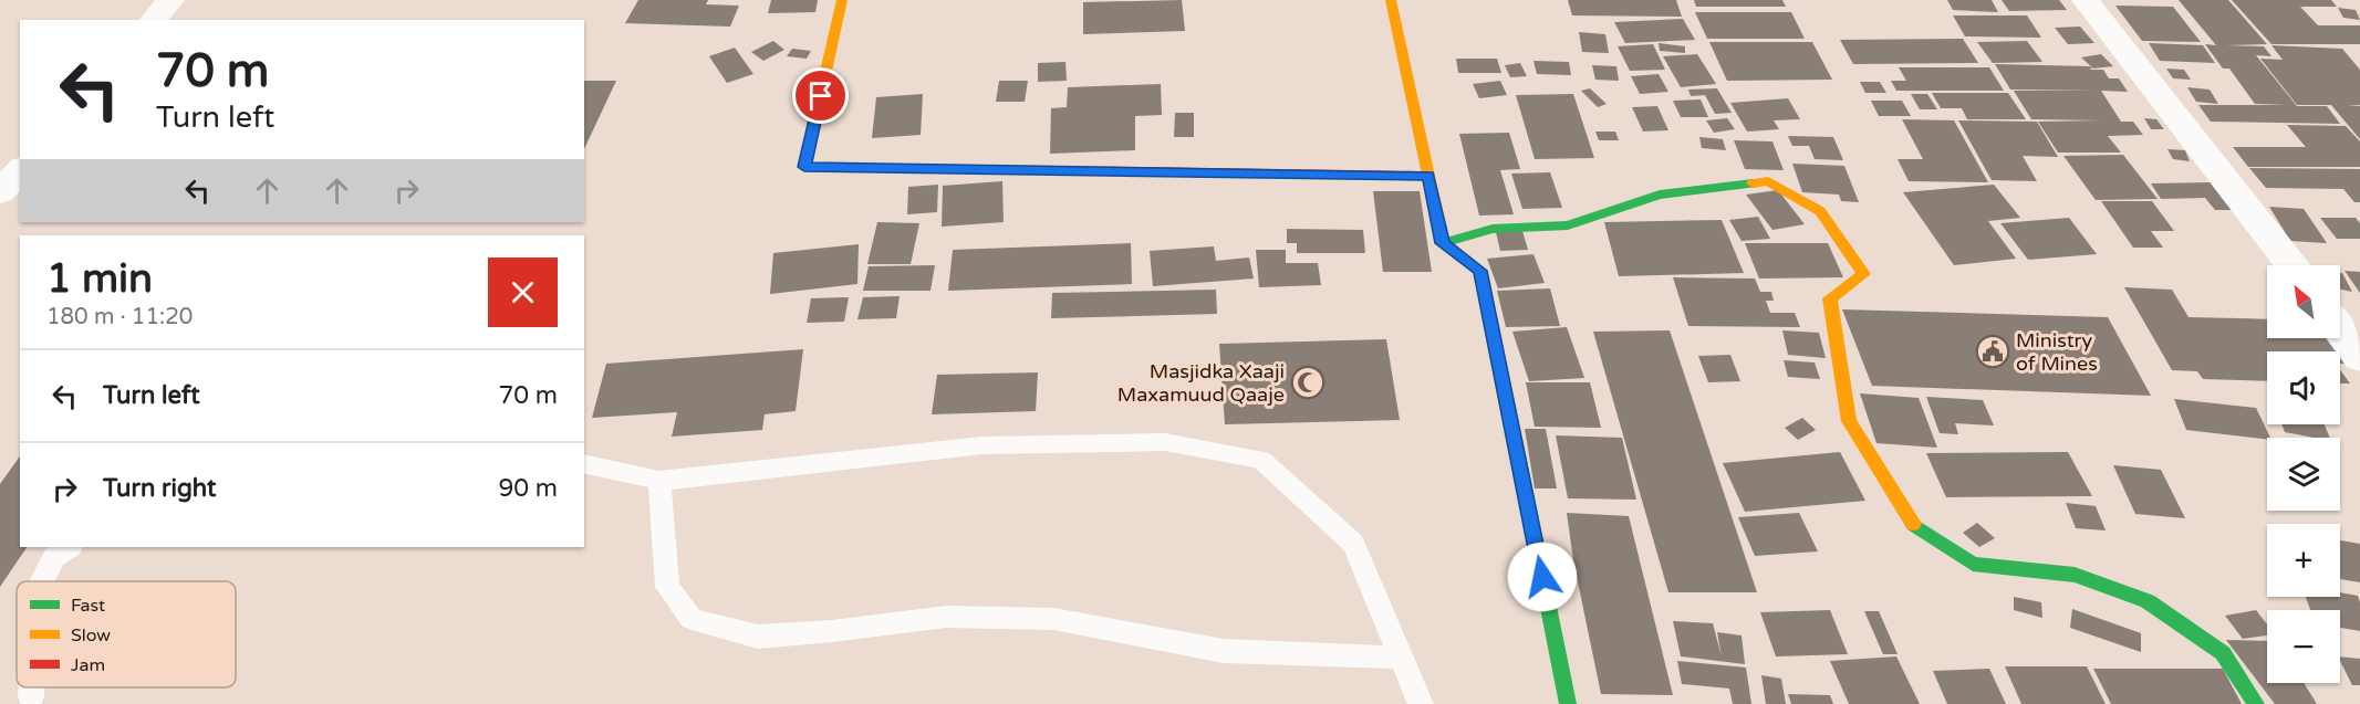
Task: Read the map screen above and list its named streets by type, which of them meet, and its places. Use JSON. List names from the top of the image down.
{
  "places": {
    "public building": ["Ministry of Mines"],
    "mosque": ["Masjidka Xaaji Maxamuud Qaaje"]
  },
  "legend": ["Fast", "Slow", "Jam"],
  "north": "top left",
  "page": {
    "turn": ["70 m", "Turn left"],
    "heading": ["1 min", "180 m · 11:20"],
    "map_buttons": ["+", "−"],
    "list": [
      {
        "name": "Turn left",
        "value": "70 m"
      },
      {
        "name": "Turn right",
        "value": "90 m"
      }
    ]
  }
}
